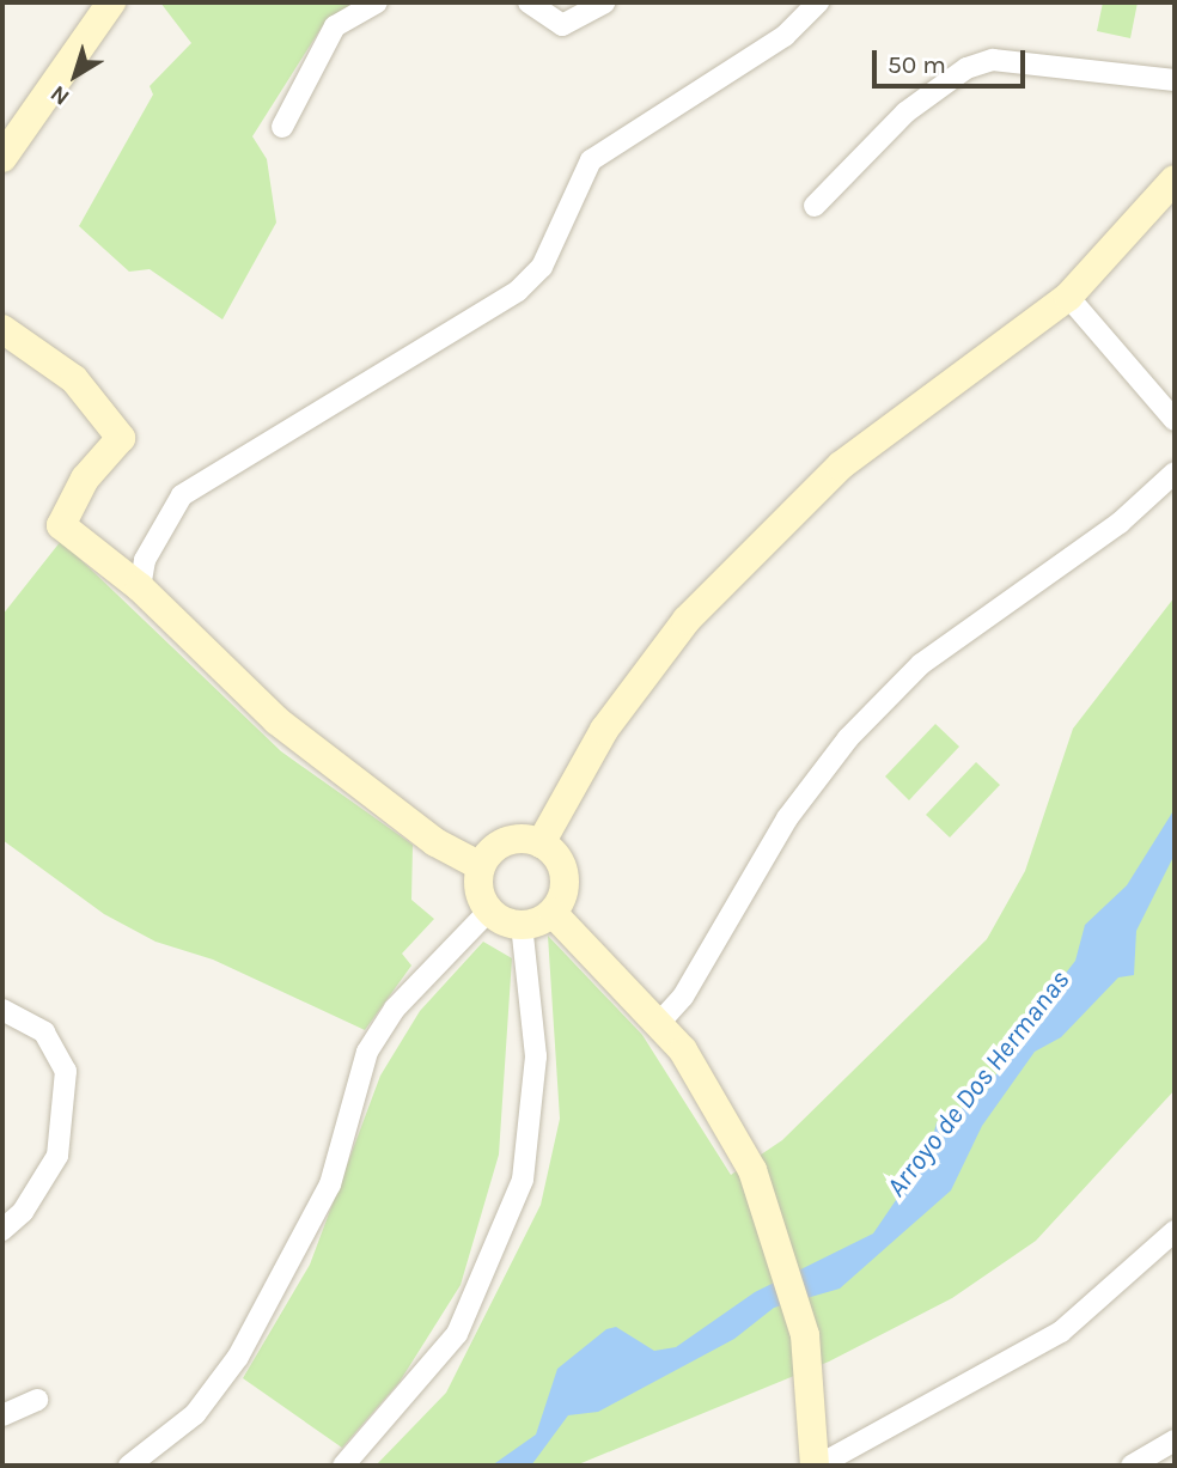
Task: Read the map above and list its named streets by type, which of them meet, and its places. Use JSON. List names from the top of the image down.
{
  "water": ["Arroyo de Dos Hermanas"],
  "scale_bar": "50 m",
  "north": "bottom left"
}
